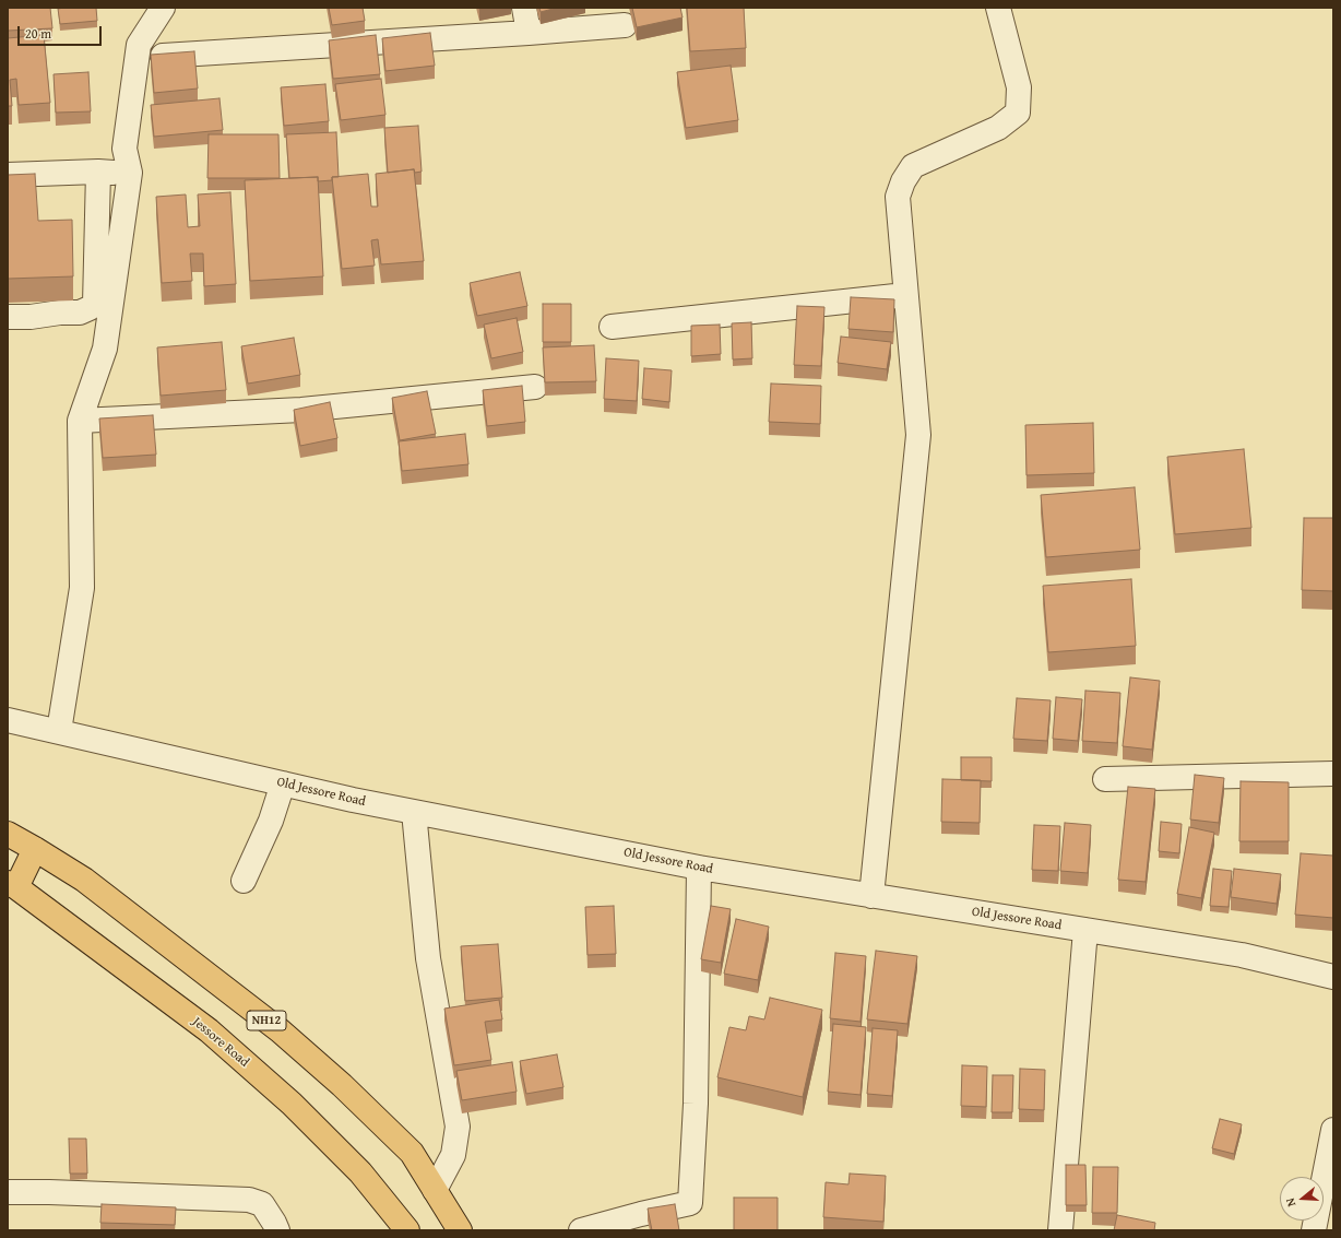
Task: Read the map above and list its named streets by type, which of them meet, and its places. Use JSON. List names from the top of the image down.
{
  "streets": {
    "highway": ["NH12", "Jessore Road"],
    "street": ["Old Jessore Road"]
  },
  "scale_bar": "20 m",
  "north": "left"
}
